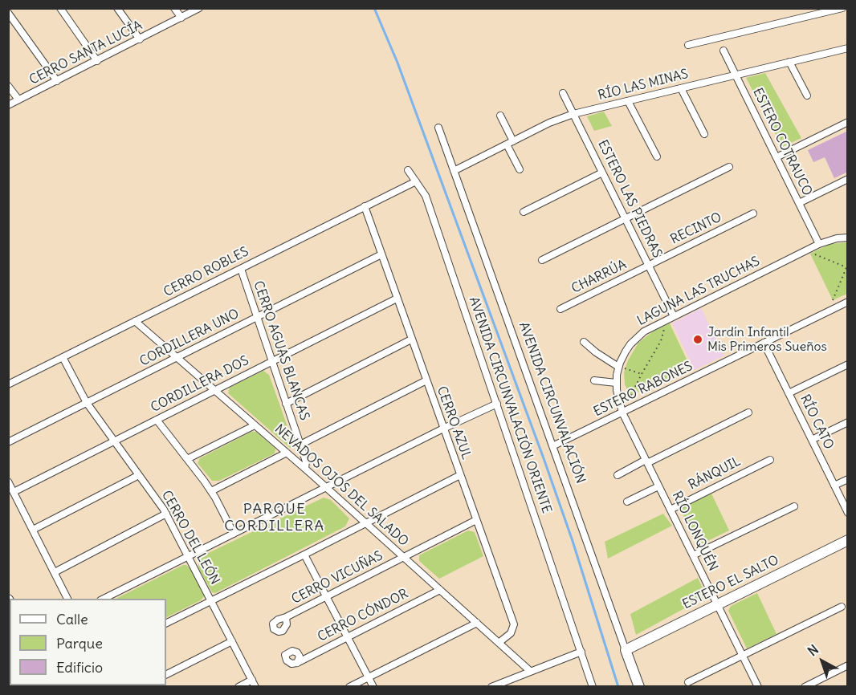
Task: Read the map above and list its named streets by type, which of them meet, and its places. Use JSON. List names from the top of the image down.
{
  "streets": {
    "street": [
      "CERRO SANTA LUCÍA",
      "RÍO LAS MINAS",
      "ESTERO COTRAUCO",
      "ESTERO LAS PIEDRAS",
      "RECINTO",
      "CERRO ROBLES",
      "CHARRÚA",
      "LAGUNA LAS TRUCHAS",
      "CORDILLERA UNO",
      "CERRO AGUAS BLANCAS",
      "CORDILLERA DOS",
      "ESTERO RABONES",
      "AVENIDA CIRCUNVALACIÓN",
      "AVENIDA CIRCUNVALACIÓN ORIENTE",
      "RÍO CATO",
      "CERRO AZUL",
      "RÁNQUIL",
      "NEVADOS OJOS DEL SALADO",
      "RÍO LONQUÉN",
      "CERRO DEL LEÓN",
      "CERRO VICUÑAS",
      "ESTERO EL SALTO",
      "CERRO CÓNDOR"
    ]
  },
  "crossings": [
    ["RÍO LAS MINAS", "ESTERO COTRAUCO"],
    ["RÍO LAS MINAS", "ESTERO LAS PIEDRAS"],
    ["RÍO LAS MINAS", "AVENIDA CIRCUNVALACIÓN"],
    ["ESTERO COTRAUCO", "LAGUNA LAS TRUCHAS"],
    ["ESTERO LAS PIEDRAS", "RECINTO"],
    ["ESTERO LAS PIEDRAS", "CHARRÚA"],
    ["ESTERO LAS PIEDRAS", "LAGUNA LAS TRUCHAS"],
    ["RECINTO", "CHARRÚA"],
    ["CERRO ROBLES", "CERRO AGUAS BLANCAS"],
    ["CERRO ROBLES", "AVENIDA CIRCUNVALACIÓN ORIENTE"],
    ["CERRO ROBLES", "CERRO AZUL"],
    ["CERRO ROBLES", "NEVADOS OJOS DEL SALADO"],
    ["CERRO ROBLES", "CERRO DEL LEÓN"],
    ["LAGUNA LAS TRUCHAS", "ESTERO RABONES"],
    ["LAGUNA LAS TRUCHAS", "RÍO LONQUÉN"],
    ["CORDILLERA UNO", "CERRO AGUAS BLANCAS"],
    ["CORDILLERA UNO", "CERRO AZUL"],
    ["CORDILLERA UNO", "NEVADOS OJOS DEL SALADO"],
    ["CORDILLERA UNO", "CERRO DEL LEÓN"],
    ["CERRO AGUAS BLANCAS", "CORDILLERA DOS"],
    ["CERRO AGUAS BLANCAS", "NEVADOS OJOS DEL SALADO"],
    ["CORDILLERA DOS", "CERRO AZUL"],
    ["CORDILLERA DOS", "NEVADOS OJOS DEL SALADO"],
    ["CORDILLERA DOS", "CERRO DEL LEÓN"],
    ["ESTERO RABONES", "AVENIDA CIRCUNVALACIÓN"],
    ["ESTERO RABONES", "RÍO CATO"],
    ["ESTERO RABONES", "RÍO LONQUÉN"],
    ["AVENIDA CIRCUNVALACIÓN", "ESTERO EL SALTO"],
    ["CERRO AZUL", "NEVADOS OJOS DEL SALADO"],
    ["CERRO AZUL", "CERRO VICUÑAS"],
    ["RÁNQUIL", "RÍO LONQUÉN"],
    ["NEVADOS OJOS DEL SALADO", "CERRO VICUÑAS"],
    ["NEVADOS OJOS DEL SALADO", "CERRO CÓNDOR"],
    ["RÍO LONQUÉN", "ESTERO EL SALTO"]
  ],
  "districts": ["PARQUE CORDILLERA"],
  "places": ["Jardín Infantil Mis Primeros Sueños"],
  "legend": ["Calle", "Parque", "Edificio"],
  "north": "top left"
}
